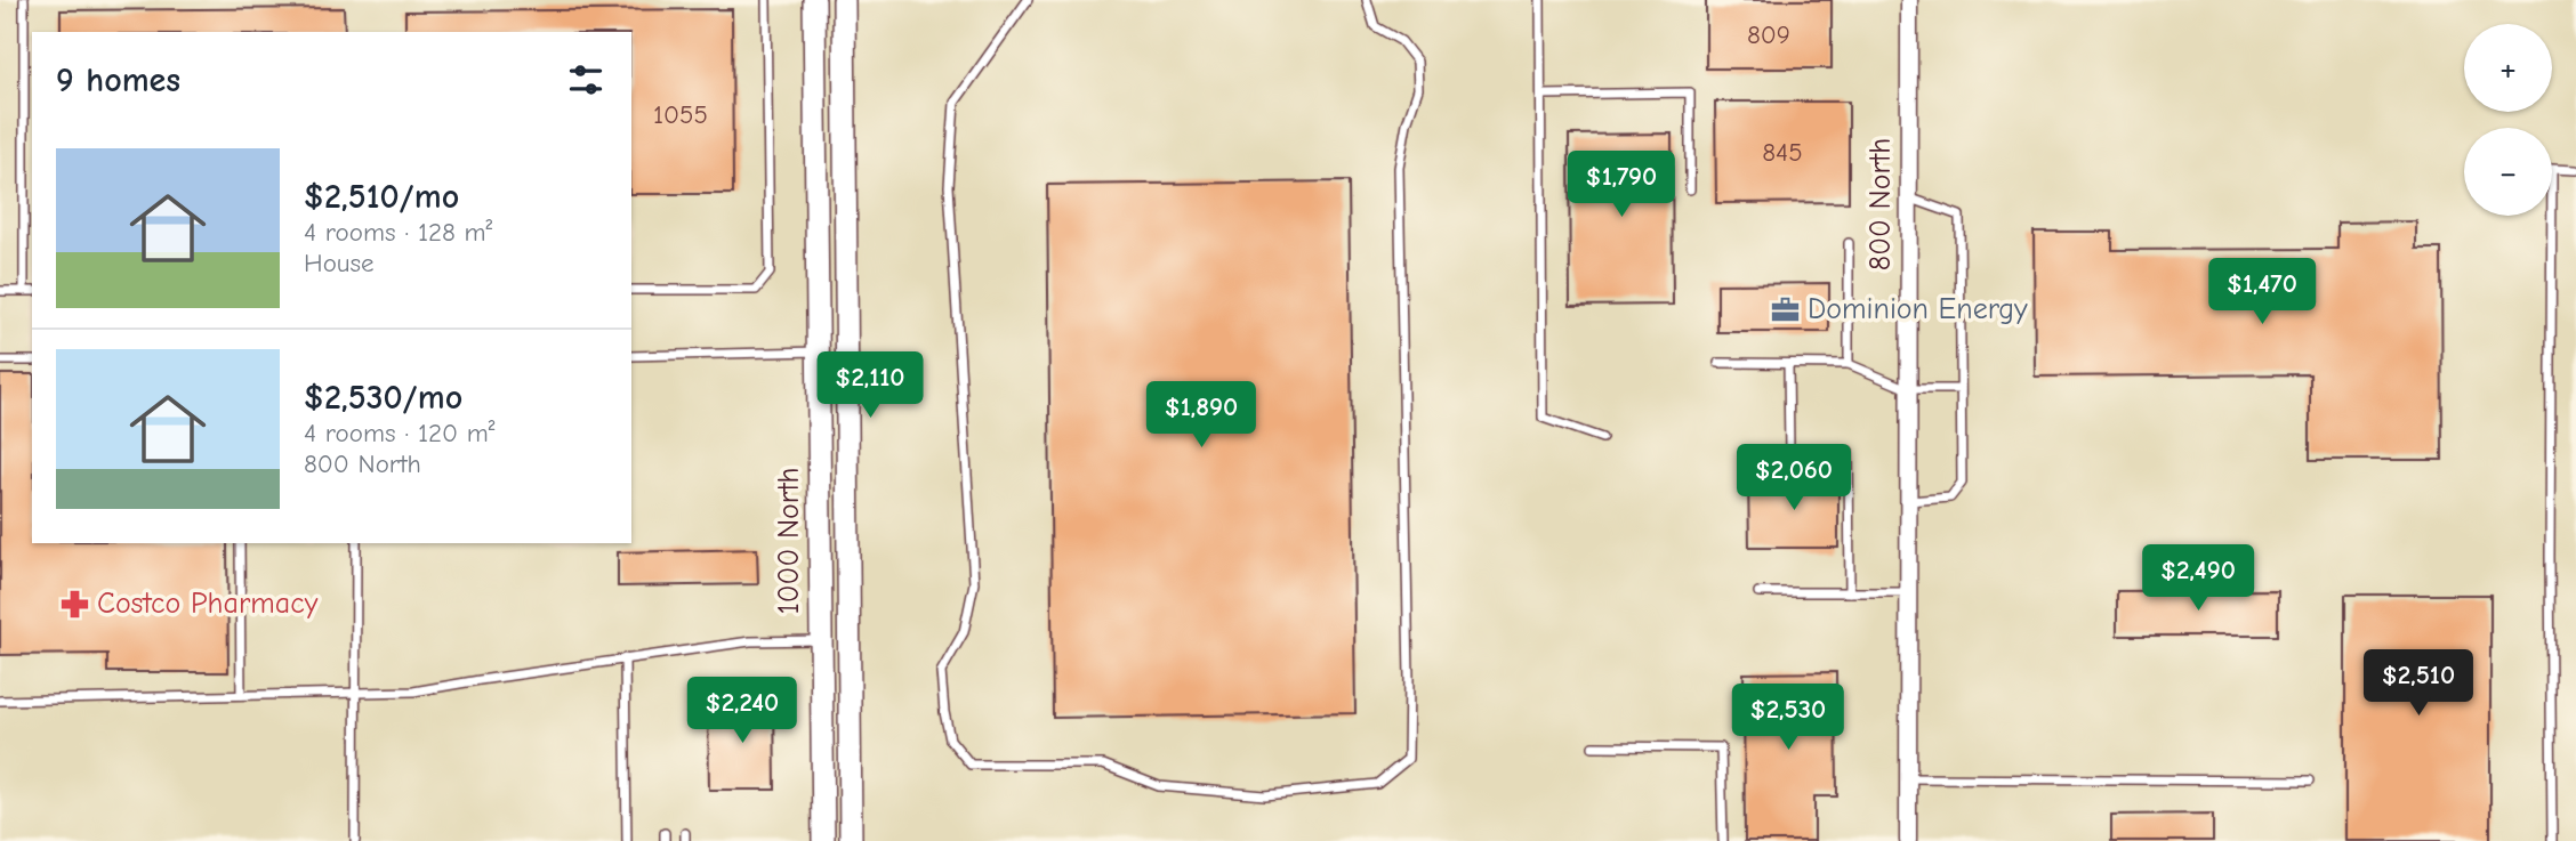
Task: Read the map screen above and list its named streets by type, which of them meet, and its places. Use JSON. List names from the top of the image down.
{
  "streets": {
    "street": ["800 North", "1000 North"]
  },
  "places": {
    "office": ["Dominion Energy"],
    "pharmacy": ["Costco Pharmacy"]
  },
  "house_numbers": ["809", "1055", "845"],
  "page": {
    "map_buttons": ["+", "−"],
    "heading": "9 homes",
    "list": [
      {
        "name": "$2,510/mo",
        "note": "4 rooms · 128 m² · House"
      },
      {
        "name": "$2,530/mo",
        "note": "4 rooms · 120 m² · 800 North"
      }
    ],
    "price": [
      "$1,790",
      "$1,470",
      "$2,110",
      "$1,890",
      "$2,060",
      "$2,490",
      "$2,510",
      "$2,240",
      "$2,530"
    ]
  }
}
